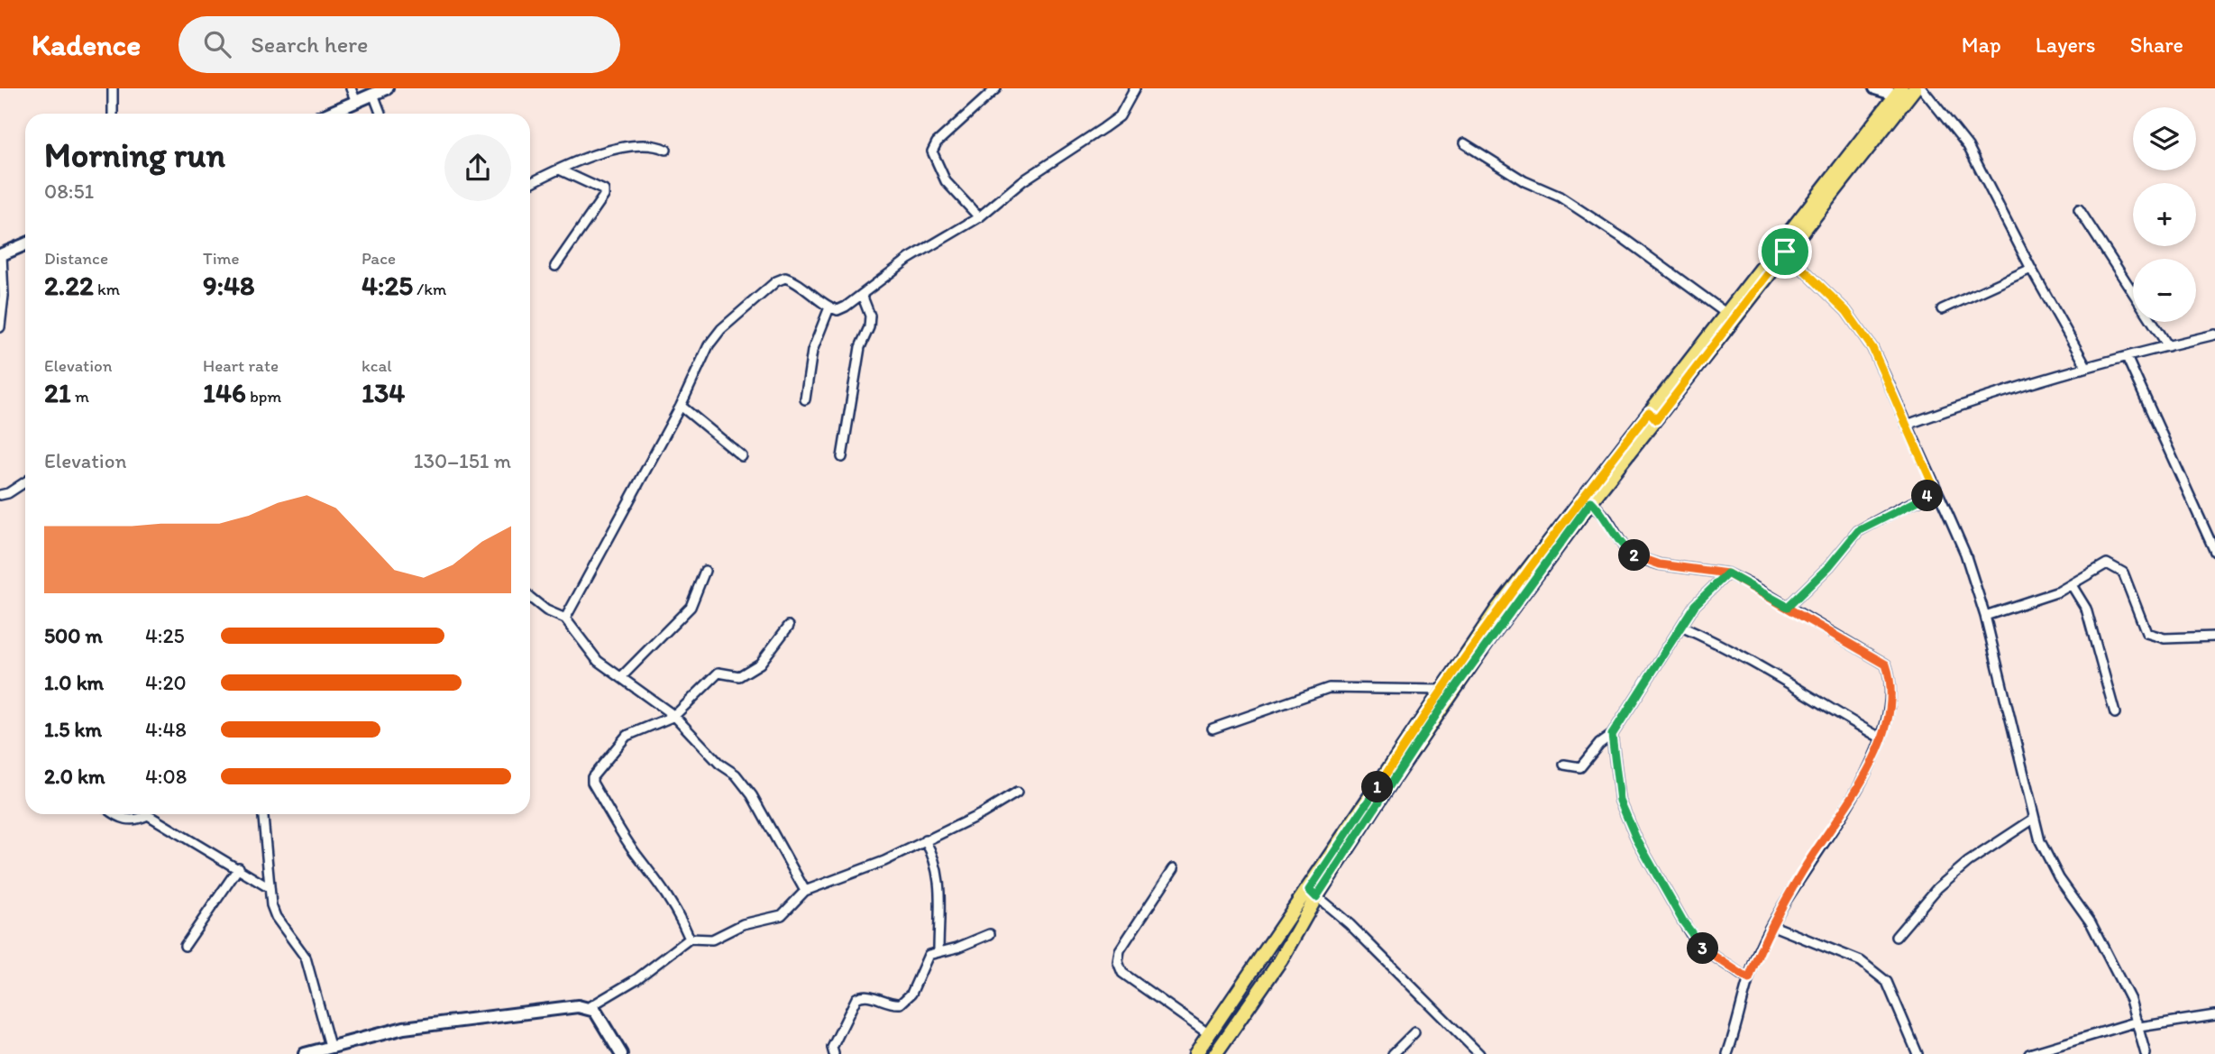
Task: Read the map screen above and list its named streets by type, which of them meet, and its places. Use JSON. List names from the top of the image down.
{
  "page": {
    "header": "Kadence",
    "search": "Search here",
    "nav": ["Map", "Layers", "Share"],
    "map_buttons": ["+", "−"],
    "heading": ["Morning run", "08:51"],
    "stats": [
      ["Distance", "2.22 km"],
      ["Time", "9:48"],
      ["Pace", "4:25 /km"],
      ["Elevation", "21 m"],
      ["Heart rate", "146 bpm"],
      ["kcal", "134"]
    ],
    "chart": ["Elevation", "130–151 m"],
    "pins": [
      "4",
      "2",
      "1",
      "3"
    ],
    "list": [
      {
        "name": "500 m",
        "note": "4:25"
      },
      {
        "name": "1.0 km",
        "note": "4:20"
      },
      {
        "name": "1.5 km",
        "note": "4:48"
      },
      {
        "name": "2.0 km",
        "note": "4:08"
      }
    ]
  }
}
